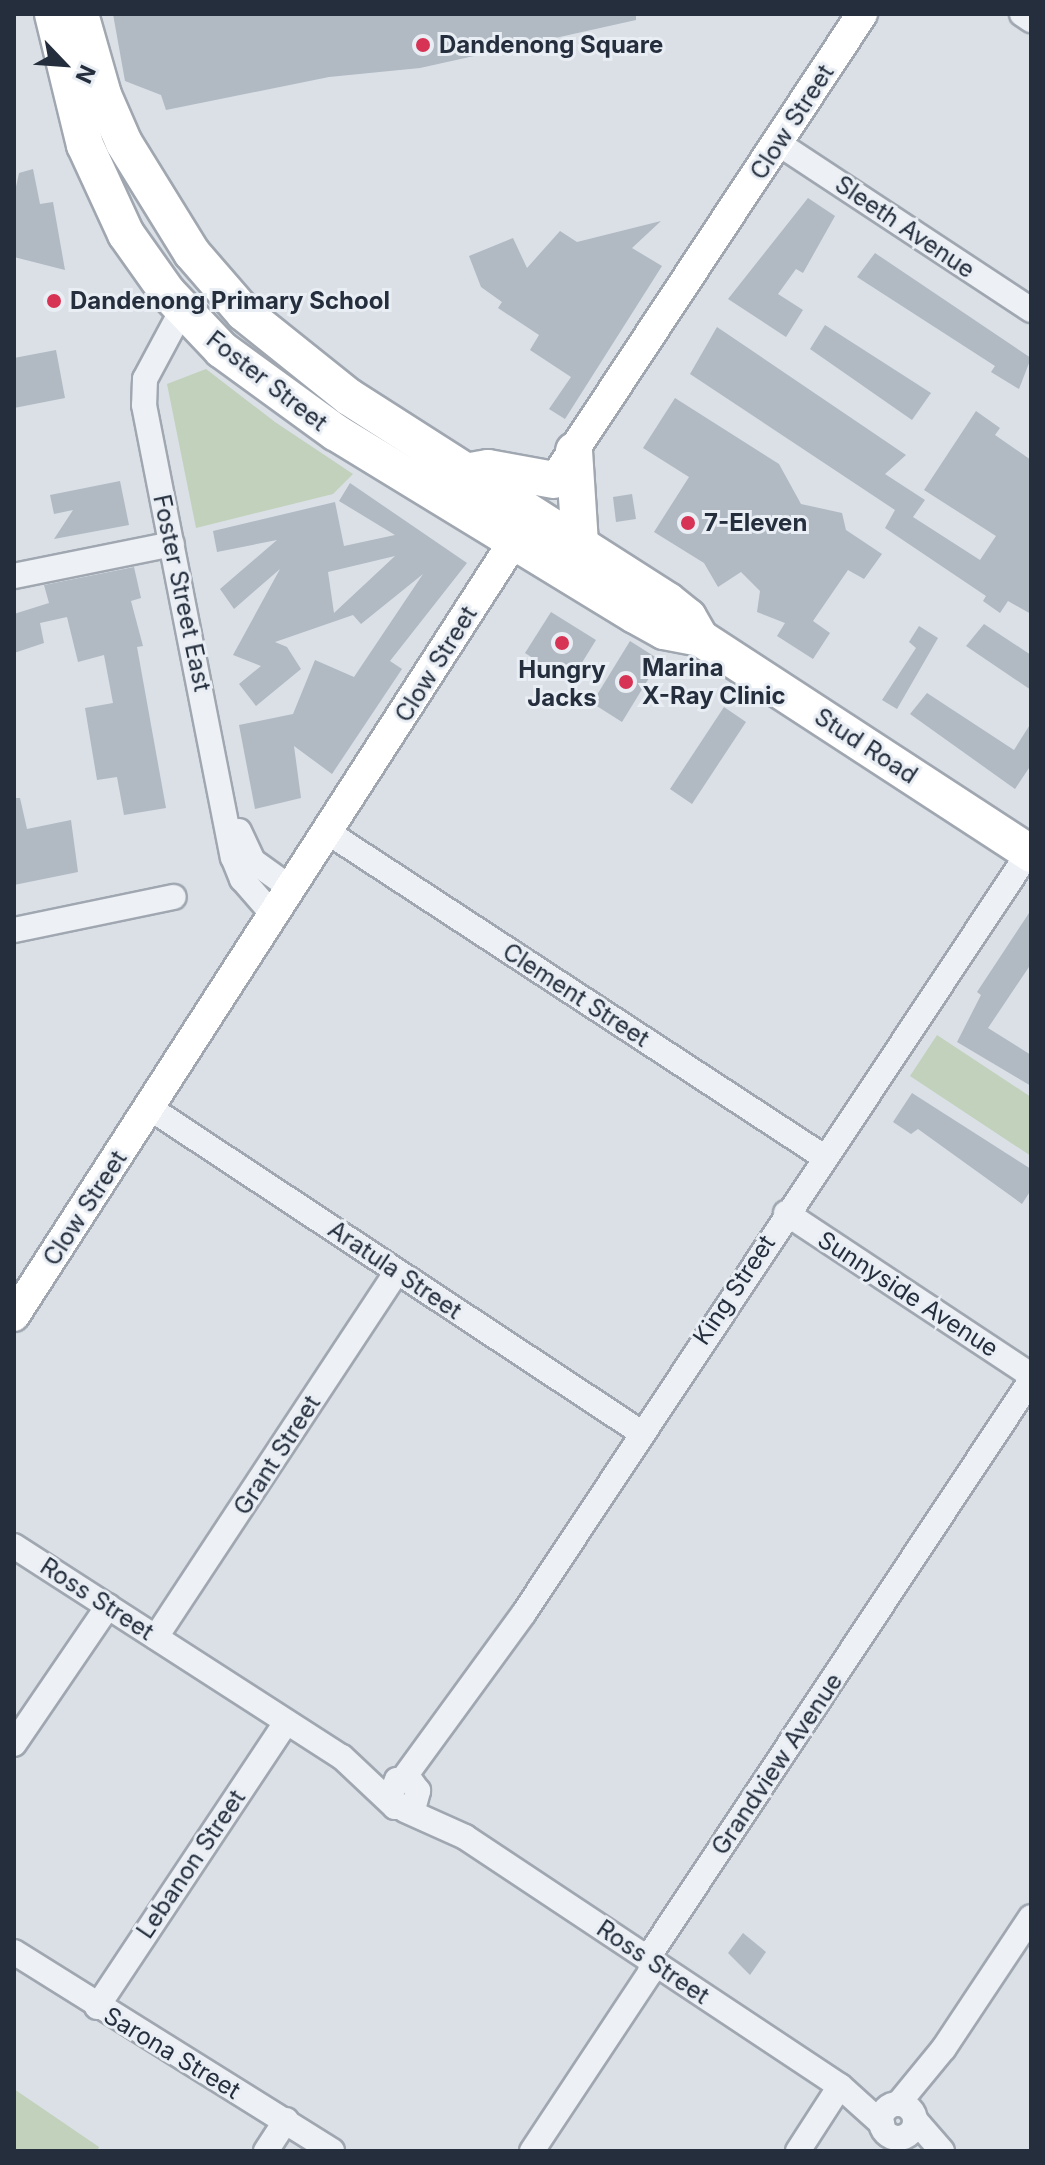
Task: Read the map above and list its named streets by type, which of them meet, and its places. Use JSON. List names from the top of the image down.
{
  "streets": {
    "highway": ["Foster Street", "Stud Road"],
    "main road": ["Clow Street"],
    "street": [
      "Sleeth Avenue",
      "Foster Street East",
      "Clement Street",
      "Aratula Street",
      "King Street",
      "Sunnyside Avenue",
      "Grant Street",
      "Ross Street",
      "Grandview Avenue",
      "Lebanon Street",
      "Sarona Street"
    ]
  },
  "crossings": [
    ["Clow Street", "Sleeth Avenue"],
    ["Clow Street", "Foster Street"],
    ["Clow Street", "Foster Street East"],
    ["Clow Street", "Stud Road"],
    ["Clow Street", "Clement Street"],
    ["Clow Street", "Aratula Street"],
    ["Foster Street", "Foster Street East"],
    ["Foster Street", "Stud Road"],
    ["Stud Road", "King Street"],
    ["Clement Street", "King Street"],
    ["Aratula Street", "King Street"],
    ["Aratula Street", "Grant Street"],
    ["King Street", "Sunnyside Avenue"],
    ["King Street", "Ross Street"],
    ["Sunnyside Avenue", "Grandview Avenue"],
    ["Grant Street", "Ross Street"],
    ["Ross Street", "Grandview Avenue"],
    ["Ross Street", "Lebanon Street"],
    ["Lebanon Street", "Sarona Street"]
  ],
  "places": [
    "Dandenong Square",
    "Dandenong Primary School",
    "7-Eleven",
    "Hungry Jacks",
    "Marina X-Ray Clinic"
  ],
  "north": "bottom right"
}
